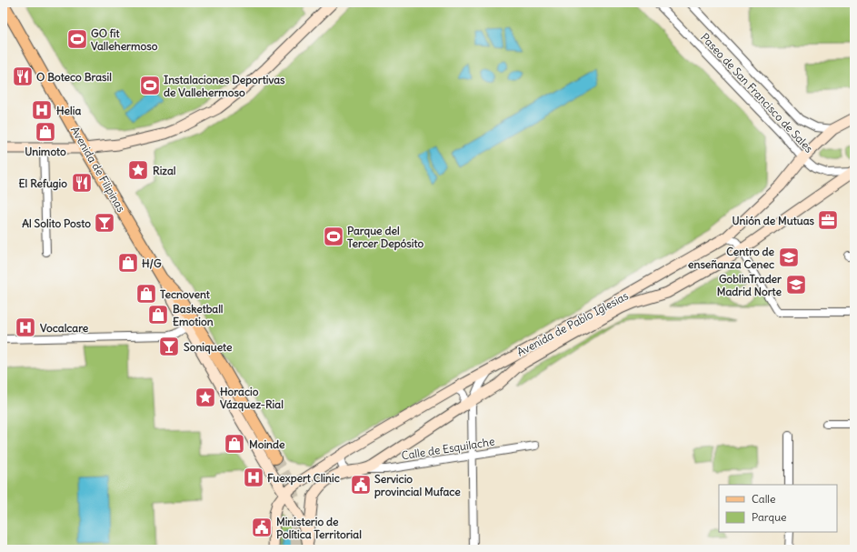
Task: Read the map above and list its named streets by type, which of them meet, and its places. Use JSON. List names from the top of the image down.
{
  "streets": {
    "main road": ["Avenida de Filipinas"],
    "street": ["Paseo de San Francisco de Sales", "Avenida de Pablo Iglesias", "Calle de Esquilache"]
  },
  "crossings": [
    ["Paseo de San Francisco de Sales", "Avenida de Pablo Iglesias"],
    ["Avenida de Filipinas", "Avenida de Pablo Iglesias"],
    ["Avenida de Pablo Iglesias", "Calle de Esquilache"]
  ],
  "places": {
    "sports": ["GO fit Vallehermoso", "Instalaciones Deportivas de Vallehermoso", "Parque del Tercer Depósito"],
    "restaurant": ["O Boteco Brasil", "El Refugio"],
    "hospital": ["Helia", "Vocalcare", "Fuexpert Clinic"],
    "shop": [
      "Unimoto",
      "H/G",
      "Tecnovent",
      "Basketball Emotion",
      "Moinde"
    ],
    "place": ["Rizal", "Horacio Vázquez-Rial"],
    "office": ["Unión de Mutuas"],
    "bar": ["Al Solito Posto", "Soniquete"],
    "school or university": ["Centro de enseñanza Cenec", "GoblinTrader Madrid Norte"],
    "public building": ["Servicio provincial Muface", "Ministerio de Política Territorial"]
  },
  "legend": ["Calle", "Parque"]
}
